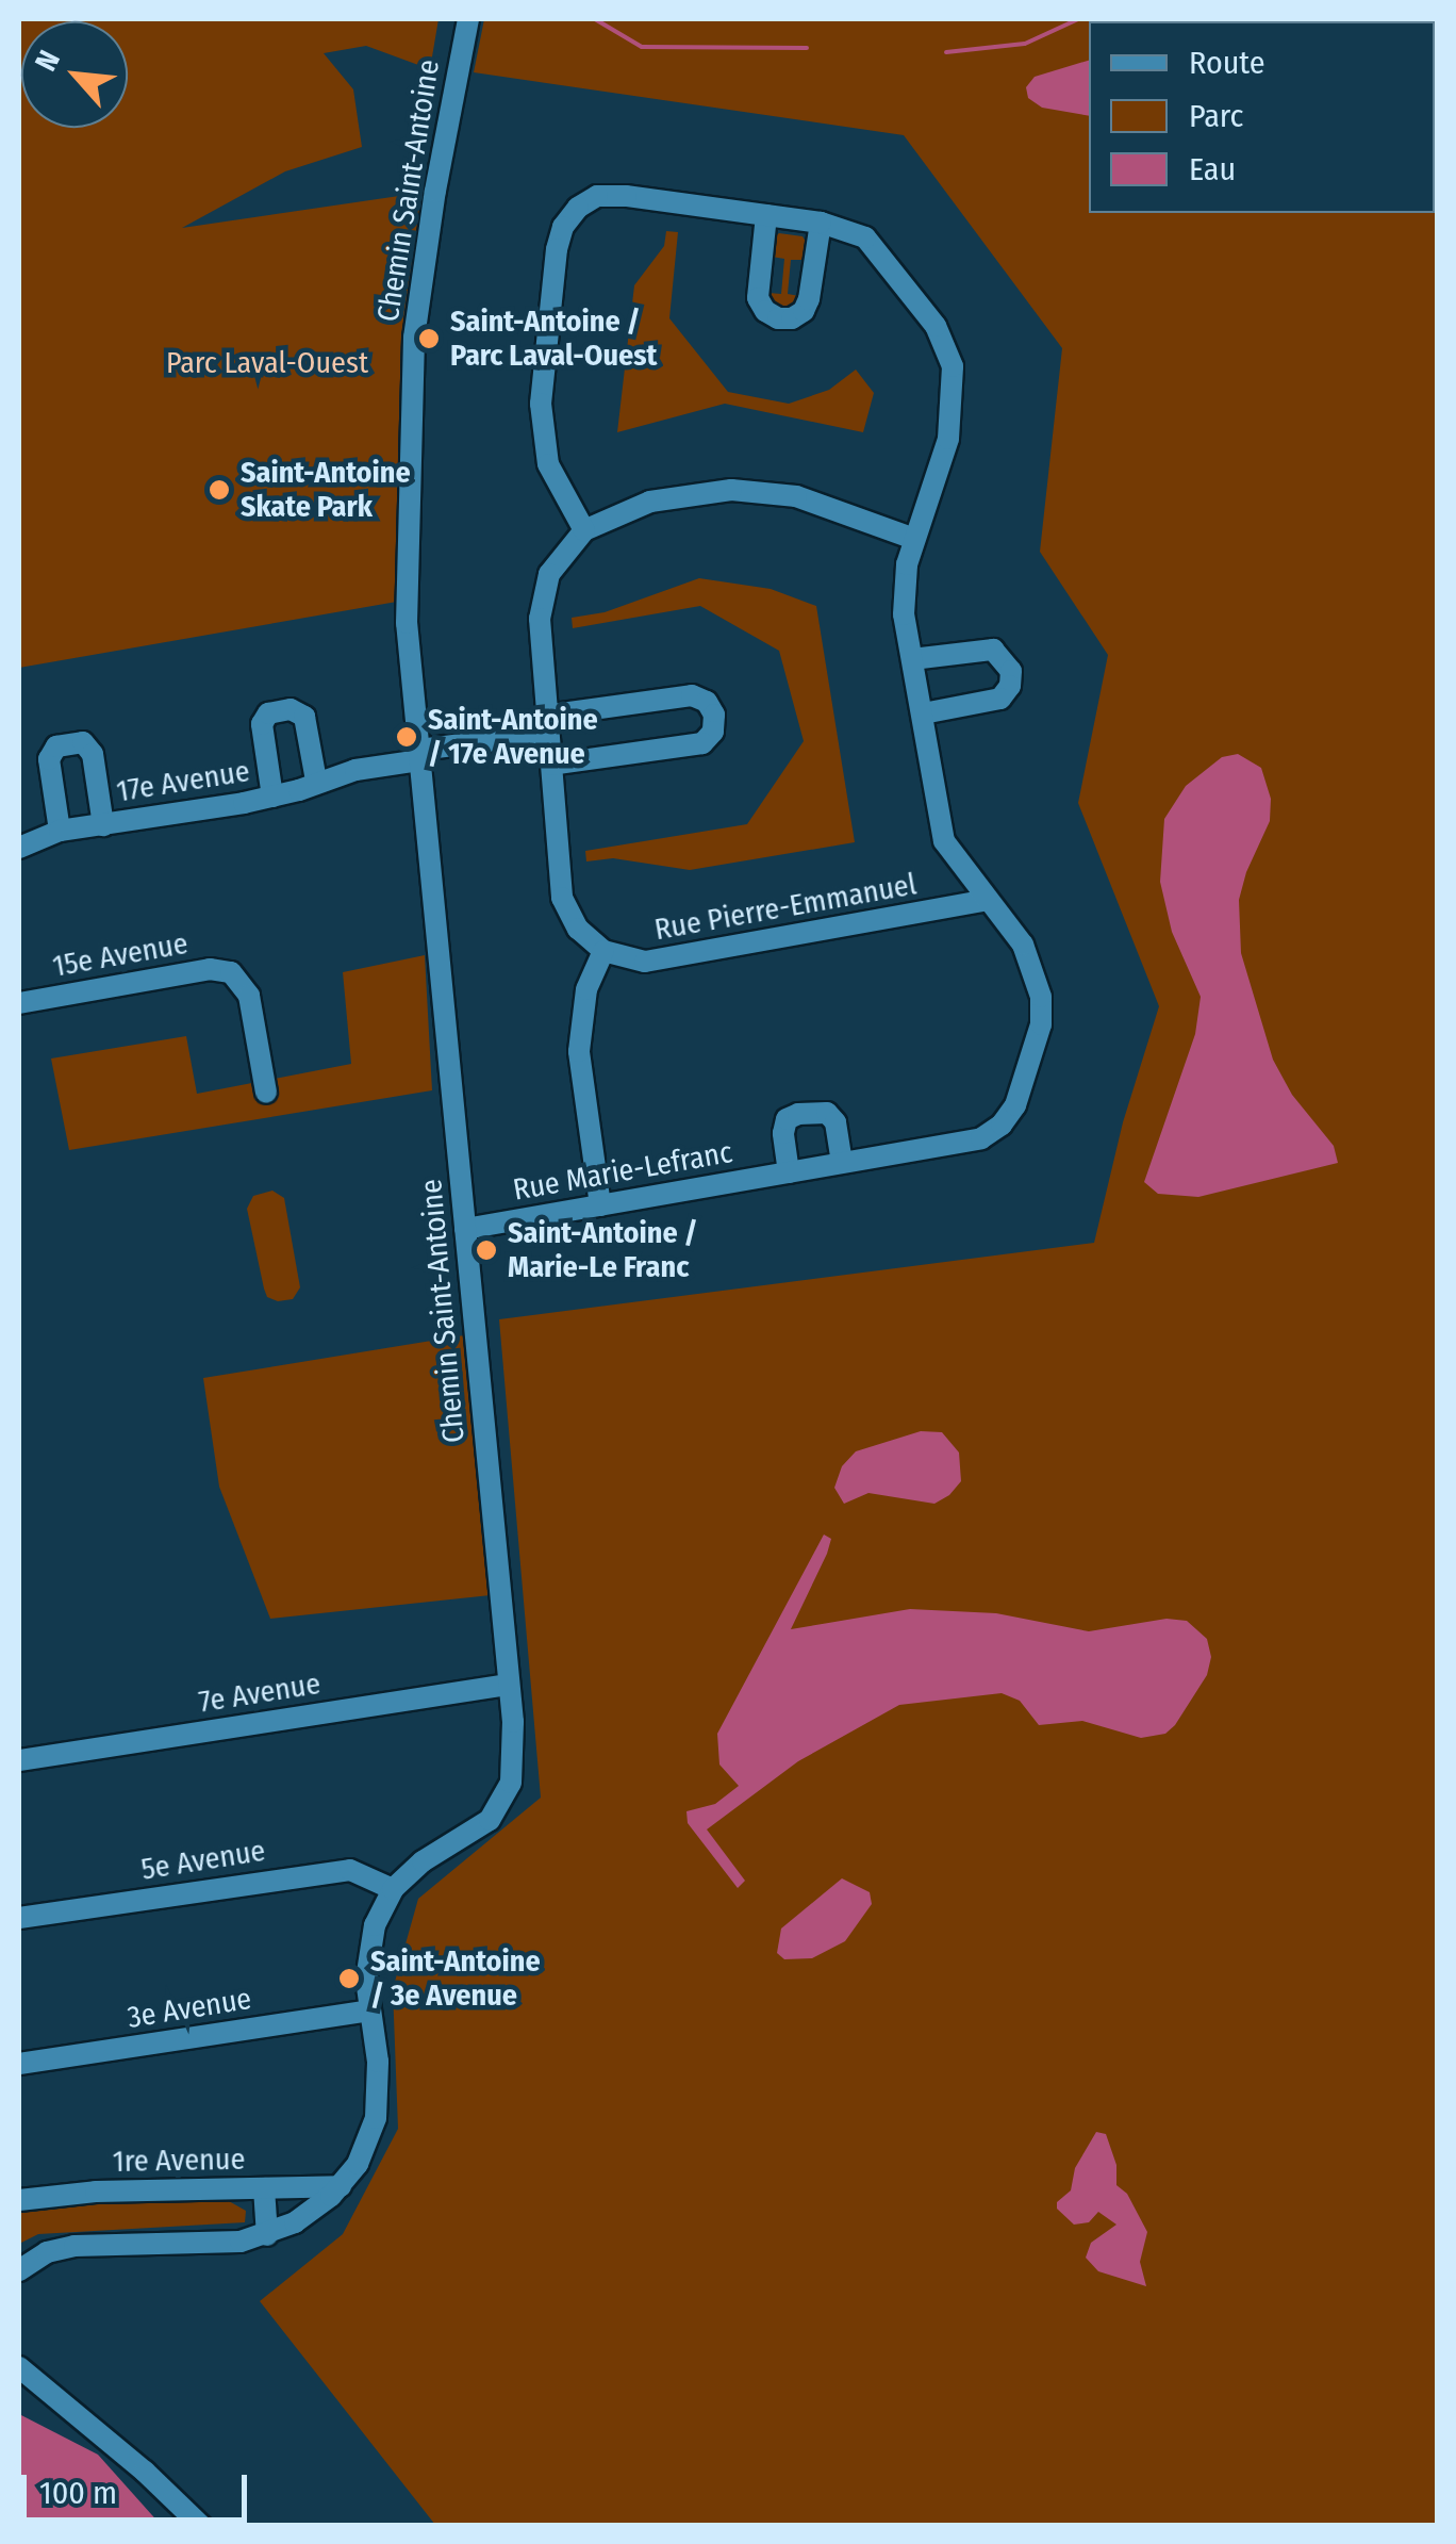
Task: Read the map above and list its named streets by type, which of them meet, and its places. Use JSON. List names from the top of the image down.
{
  "streets": {
    "street": [
      "Chemin Saint-Antoine",
      "17e Avenue",
      "Rue Pierre-Emmanuel",
      "15e Avenue",
      "Rue Marie-Lefranc",
      "7e Avenue",
      "5e Avenue",
      "3e Avenue",
      "1re Avenue"
    ]
  },
  "crossings": [
    ["Chemin Saint-Antoine", "17e Avenue"],
    ["Chemin Saint-Antoine", "Rue Marie-Lefranc"],
    ["Chemin Saint-Antoine", "7e Avenue"],
    ["Chemin Saint-Antoine", "5e Avenue"],
    ["Chemin Saint-Antoine", "3e Avenue"],
    ["Chemin Saint-Antoine", "1re Avenue"],
    ["Rue Pierre-Emmanuel", "Rue Marie-Lefranc"]
  ],
  "parks": ["Parc Laval-Ouest"],
  "places": [
    "Saint-Antoine / Parc Laval-Ouest",
    "Saint-Antoine Skate Park",
    "Saint-Antoine / 17e Avenue",
    "Saint-Antoine / Marie-Le Franc",
    "Saint-Antoine / 3e Avenue"
  ],
  "legend": ["Route", "Parc", "Eau"],
  "scale_bar": "100 m",
  "north": "top left"
}
